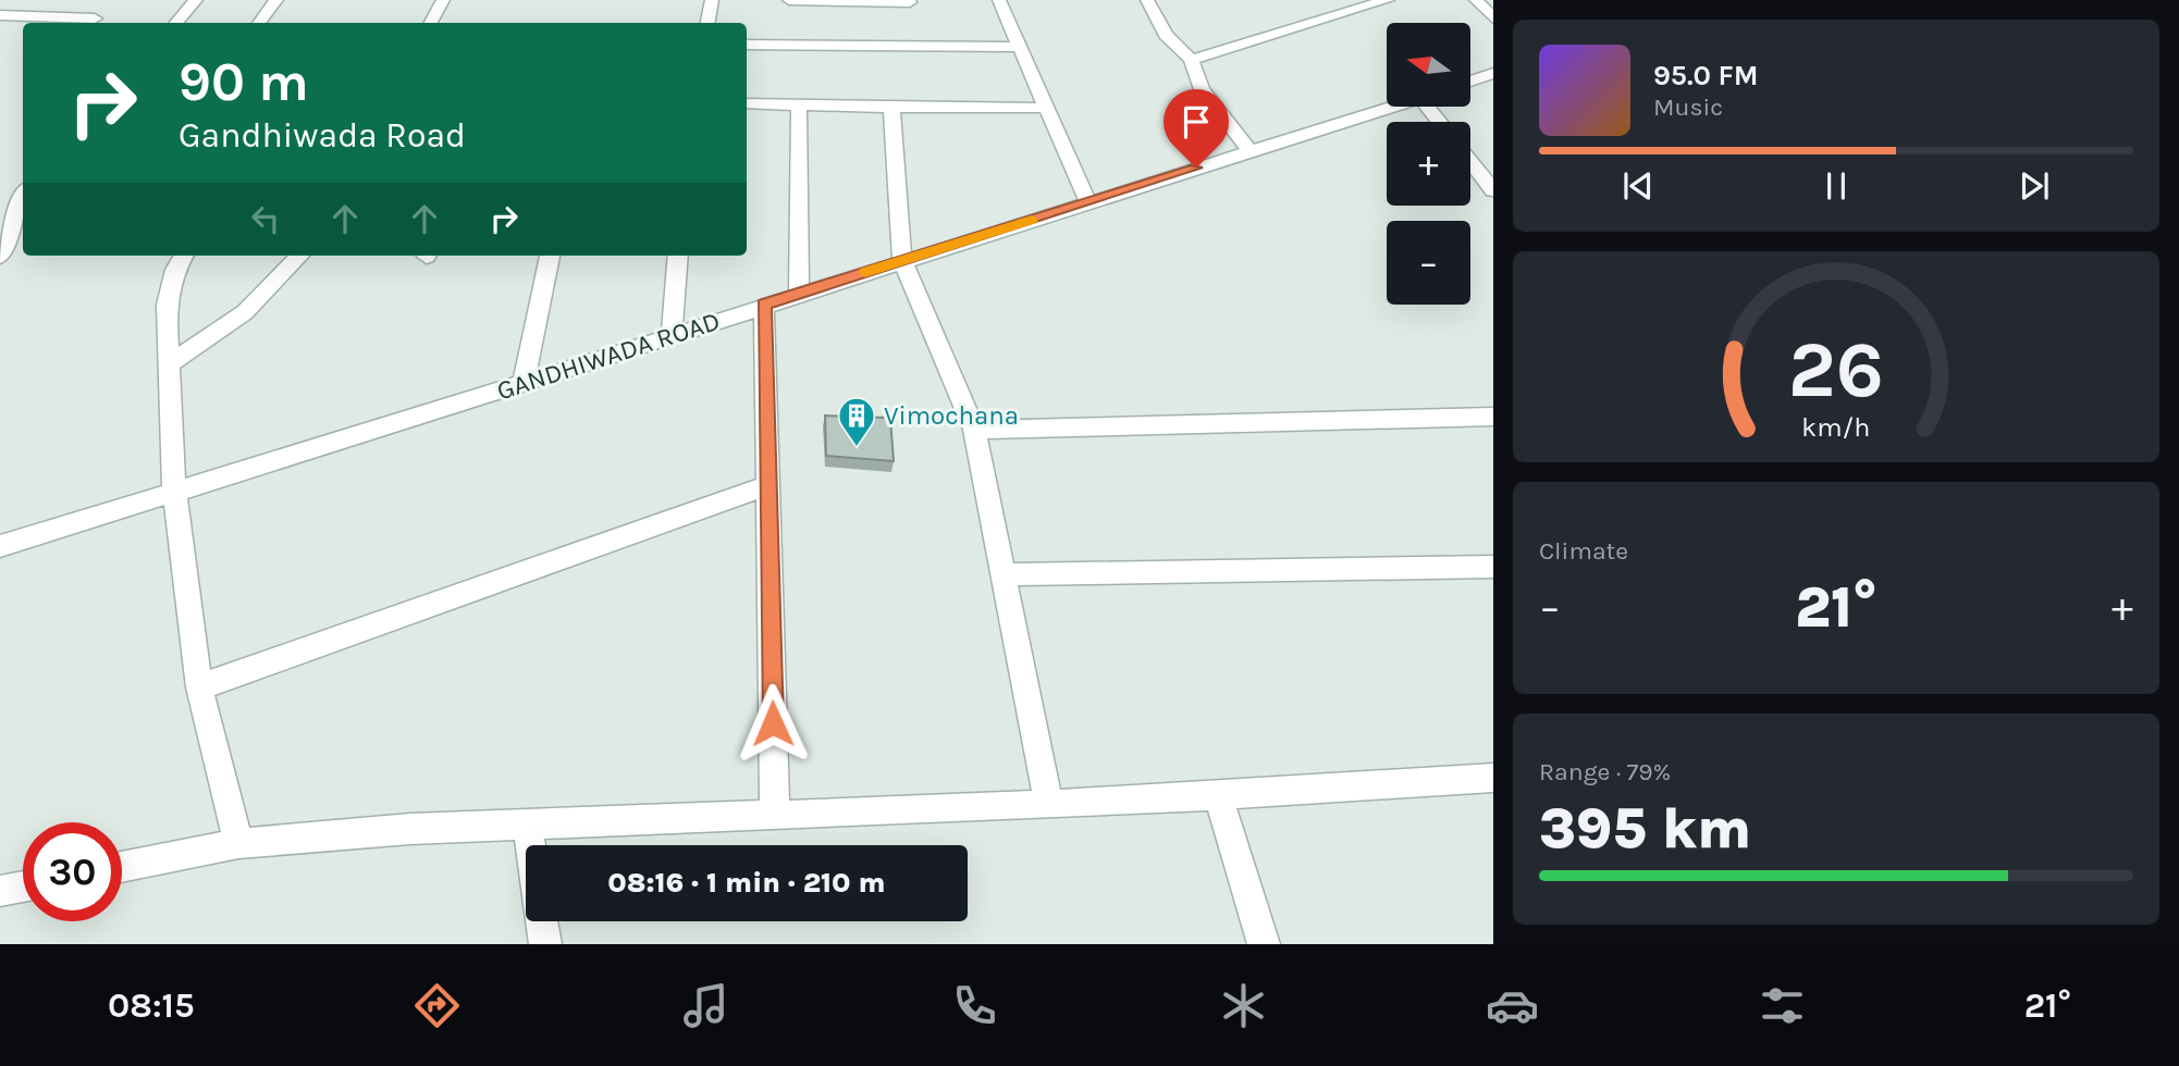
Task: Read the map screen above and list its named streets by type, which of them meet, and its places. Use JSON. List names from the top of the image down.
{
  "streets": {
    "street": ["GANDHIWADA ROAD"]
  },
  "places": {
    "building": ["Vimochana"]
  },
  "north": "left",
  "page": {
    "map_buttons": ["+", "−"],
    "turn": ["90 m", "Gandhiwada Road"],
    "song": ["95.0 FM", "Music"],
    "tile": [
      "Climate",
      ["Range · 79%", "395 km"]
    ],
    "heat": ["−", "21°", "+"],
    "limit": "30",
    "trip": "08:16 · 1 min · 210 m",
    "tabs": ["08:15", "21°"],
    "gauge": ["26", "km/h"]
  }
}
